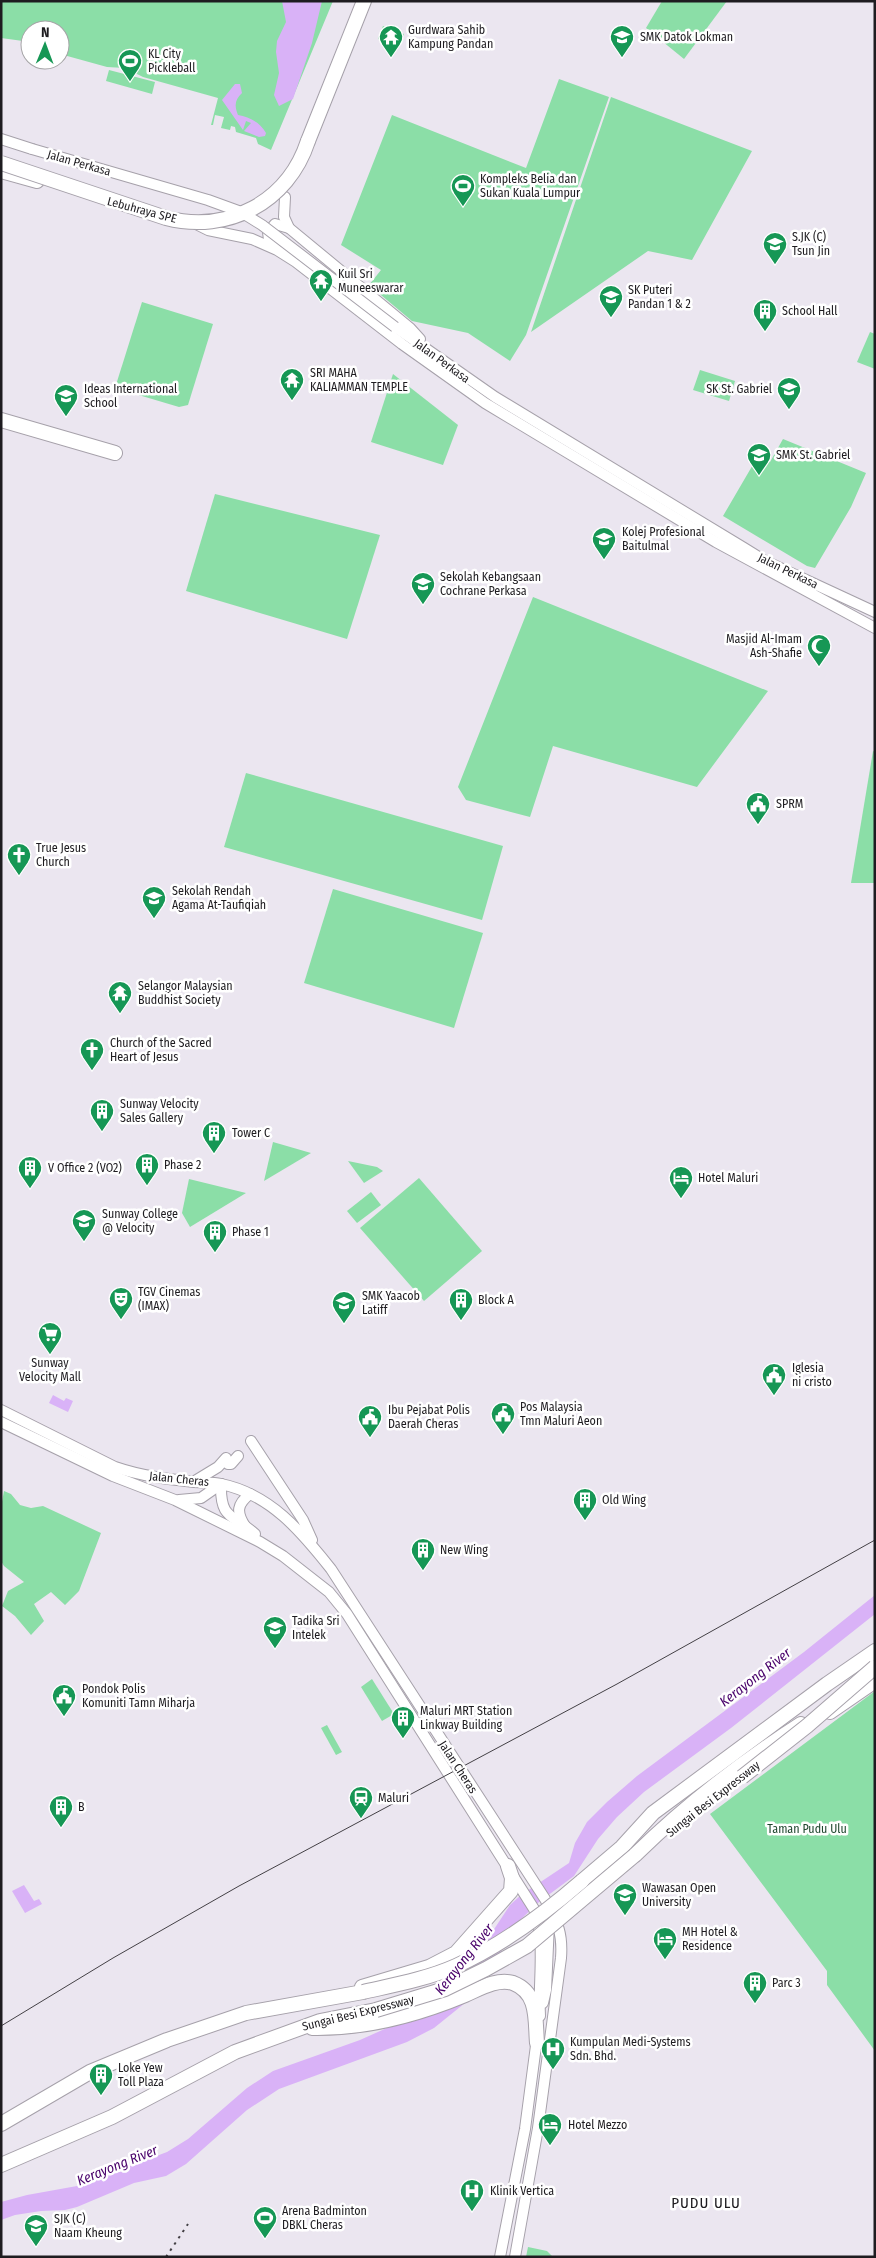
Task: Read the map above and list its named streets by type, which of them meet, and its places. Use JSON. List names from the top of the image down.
{
  "streets": {
    "highway": ["Lebuhraya SPE", "Sungai Besi Expressway"],
    "main road": ["Jalan Perkasa", "Jalan Cheras"]
  },
  "districts": ["PUDU ULU"],
  "water": ["Kerayong River"],
  "parks": ["Taman Pudu Ulu"],
  "places": {
    "temple": [
      "Gurdwara Sahib Kampung Pandan",
      "Kuil Sri Muneeswarar",
      "SRI MAHA KALIAMMAN TEMPLE",
      "Selangor Malaysian Buddhist Society"
    ],
    "school or university": [
      "SMK Datok Lokman",
      "S.JK (C) Tsun Jin",
      "SK Puteri Pandan 1 & 2",
      "SK St. Gabriel",
      "Ideas International School",
      "SMK St. Gabriel",
      "Kolej Profesional Baitulmal",
      "Sekolah Kebangsaan Cochrane Perkasa",
      "Sekolah Rendah Agama At-Taufiqiah",
      "Sunway College @ Velocity",
      "SMK Yaacob Latiff",
      "Tadika Sri Intelek",
      "Wawasan Open University",
      "SJK (C) Naam Kheung"
    ],
    "sports": ["KL City Pickleball", "Kompleks Belia dan Sukan Kuala Lumpur", "Arena Badminton DBKL Cheras"],
    "building": [
      "School Hall",
      "Sunway Velocity Sales Gallery",
      "Tower C",
      "Phase 2",
      "V Office 2 (VO2)",
      "Phase 1",
      "Block A",
      "Old Wing",
      "New Wing",
      "Maluri MRT Station Linkway Building",
      "B",
      "Parc 3",
      "Loke Yew Toll Plaza"
    ],
    "mosque": ["Masjid Al-Imam Ash-Shafie"],
    "public building": [
      "SPRM",
      "Iglesia ni cristo",
      "Pos Malaysia Tmn Maluri Aeon",
      "Ibu Pejabat Polis Daerah Cheras",
      "Pondok Polis Komuniti Tamn Miharja"
    ],
    "church": ["True Jesus Church", "Church of the Sacred Heart of Jesus"],
    "hotel": ["Hotel Maluri", "MH Hotel & Residence", "Hotel Mezzo"],
    "theatre": ["TGV Cinemas (IMAX)"],
    "supermarket": ["Sunway Velocity Mall"],
    "station": ["Maluri"],
    "hospital": ["Kumpulan Medi-Systems Sdn. Bhd.", "Klinik Vertica"]
  },
  "north": "top"
}
